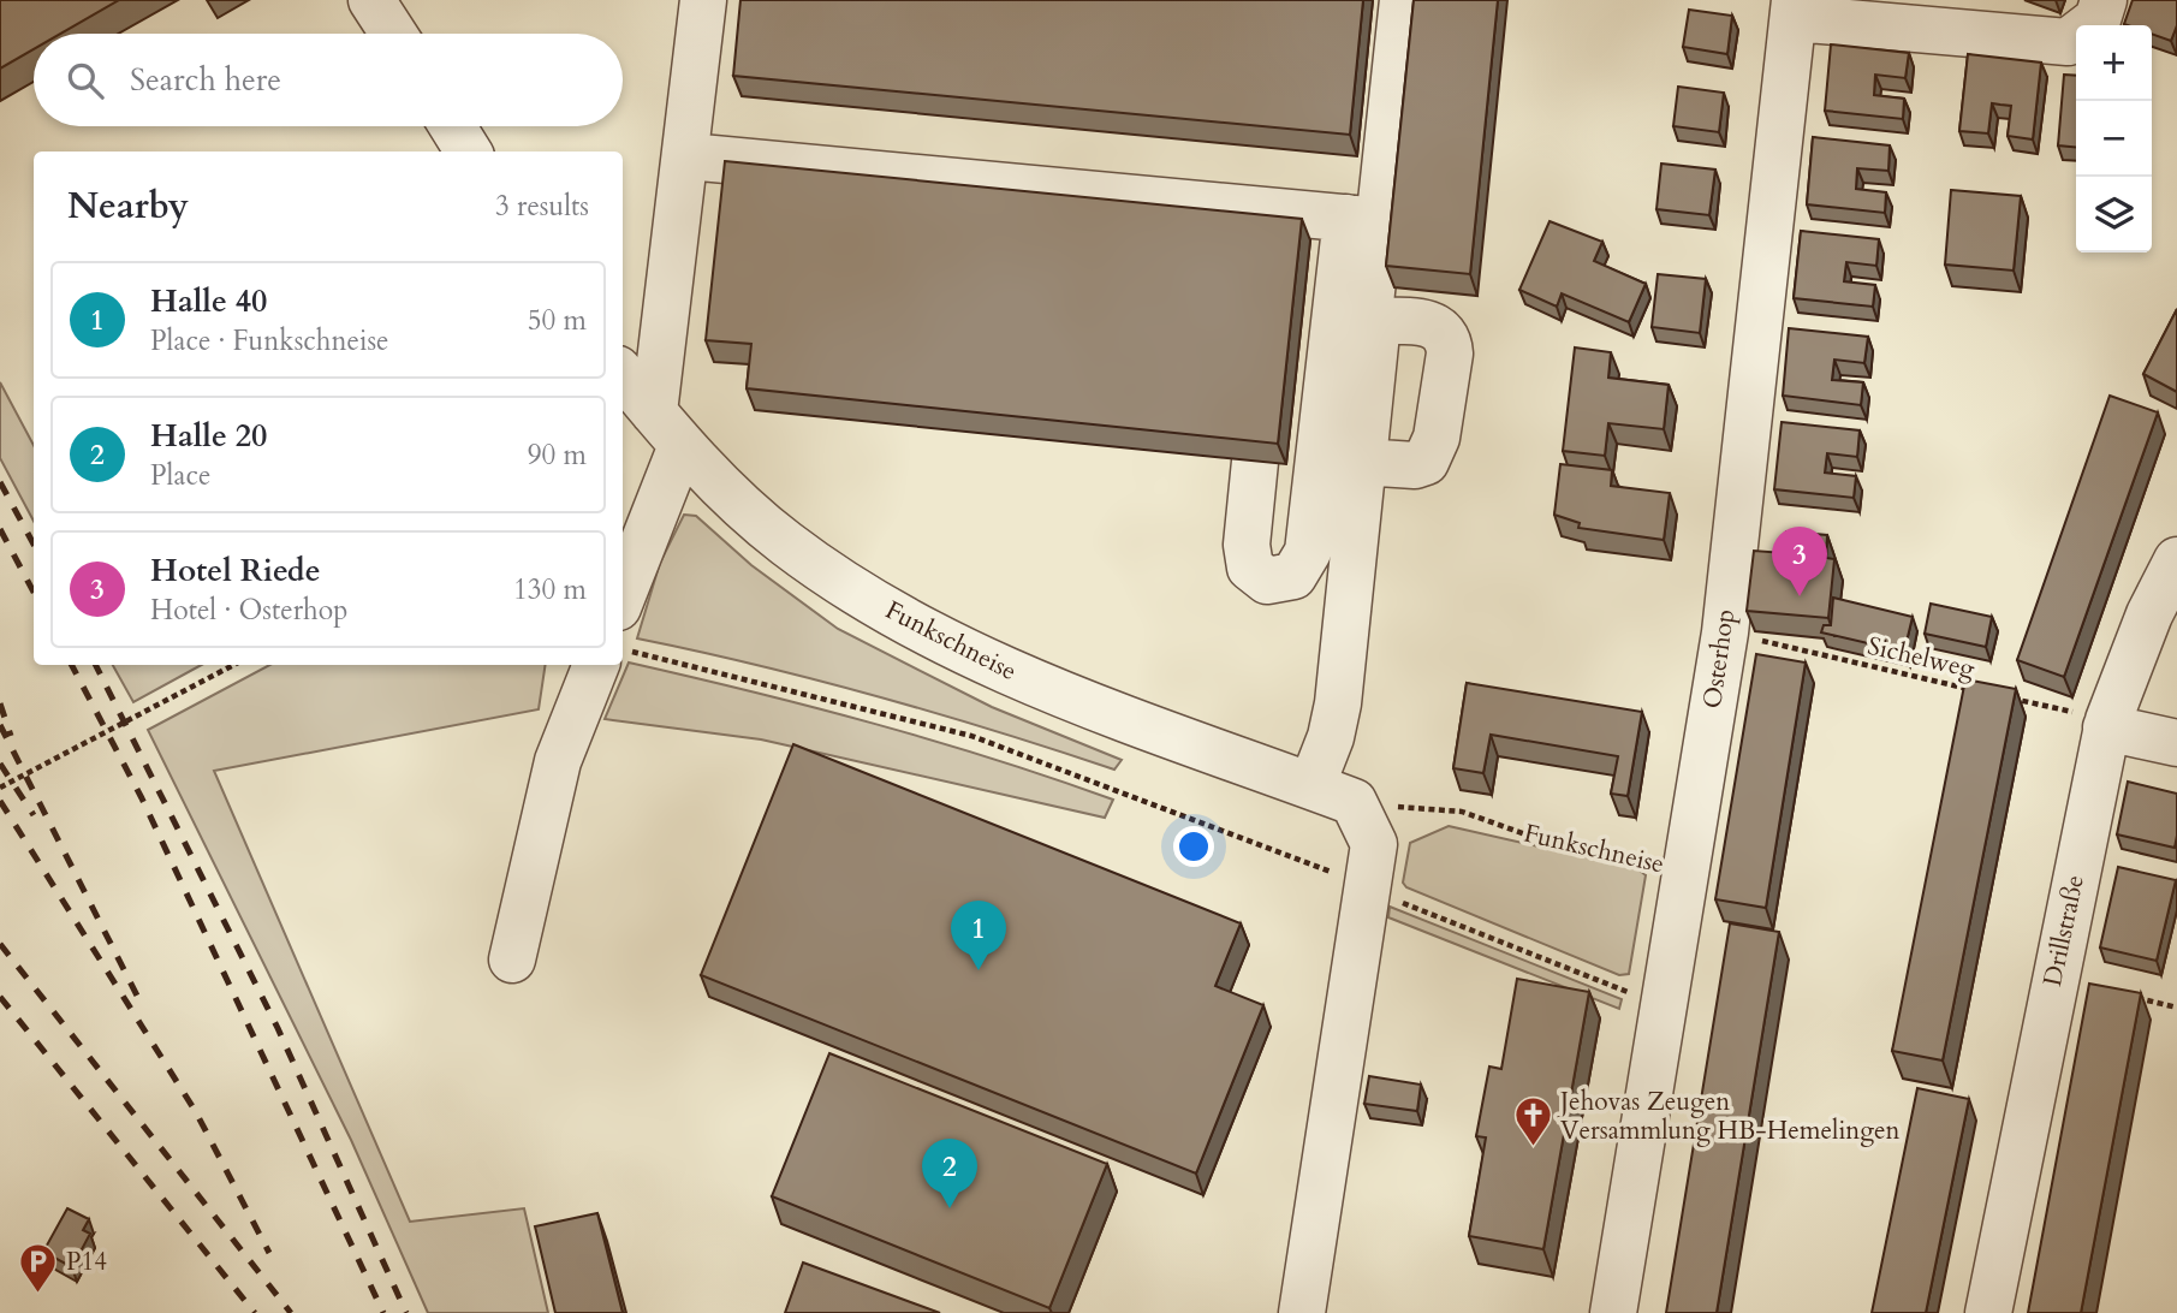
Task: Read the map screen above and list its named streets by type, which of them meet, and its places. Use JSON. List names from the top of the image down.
{
  "streets": {
    "street": ["Funkschneise", "Osterhop", "Drillstraße"],
    "path": ["Sichelweg"]
  },
  "crossings": [
    ["Funkschneise", "Osterhop"],
    ["Sichelweg", "Osterhop"],
    ["Sichelweg", "Drillstraße"]
  ],
  "places": {
    "church": ["Jehovas Zeugen Versammlung HB-Hemelingen"],
    "parking": ["P14"]
  },
  "page": {
    "map_buttons": ["+", "−"],
    "search": "Search here",
    "heading": ["Nearby", "3 results"],
    "list": [
      {
        "mark": "1",
        "name": "Halle 40",
        "note": "Place · Funkschneise",
        "value": "50 m"
      },
      {
        "mark": "2",
        "name": "Halle 20",
        "note": "Place",
        "value": "90 m"
      },
      {
        "mark": "3",
        "name": "Hotel Riede",
        "note": "Hotel · Osterhop",
        "value": "130 m"
      }
    ],
    "pins": ["3", "1", "2"]
  }
}
